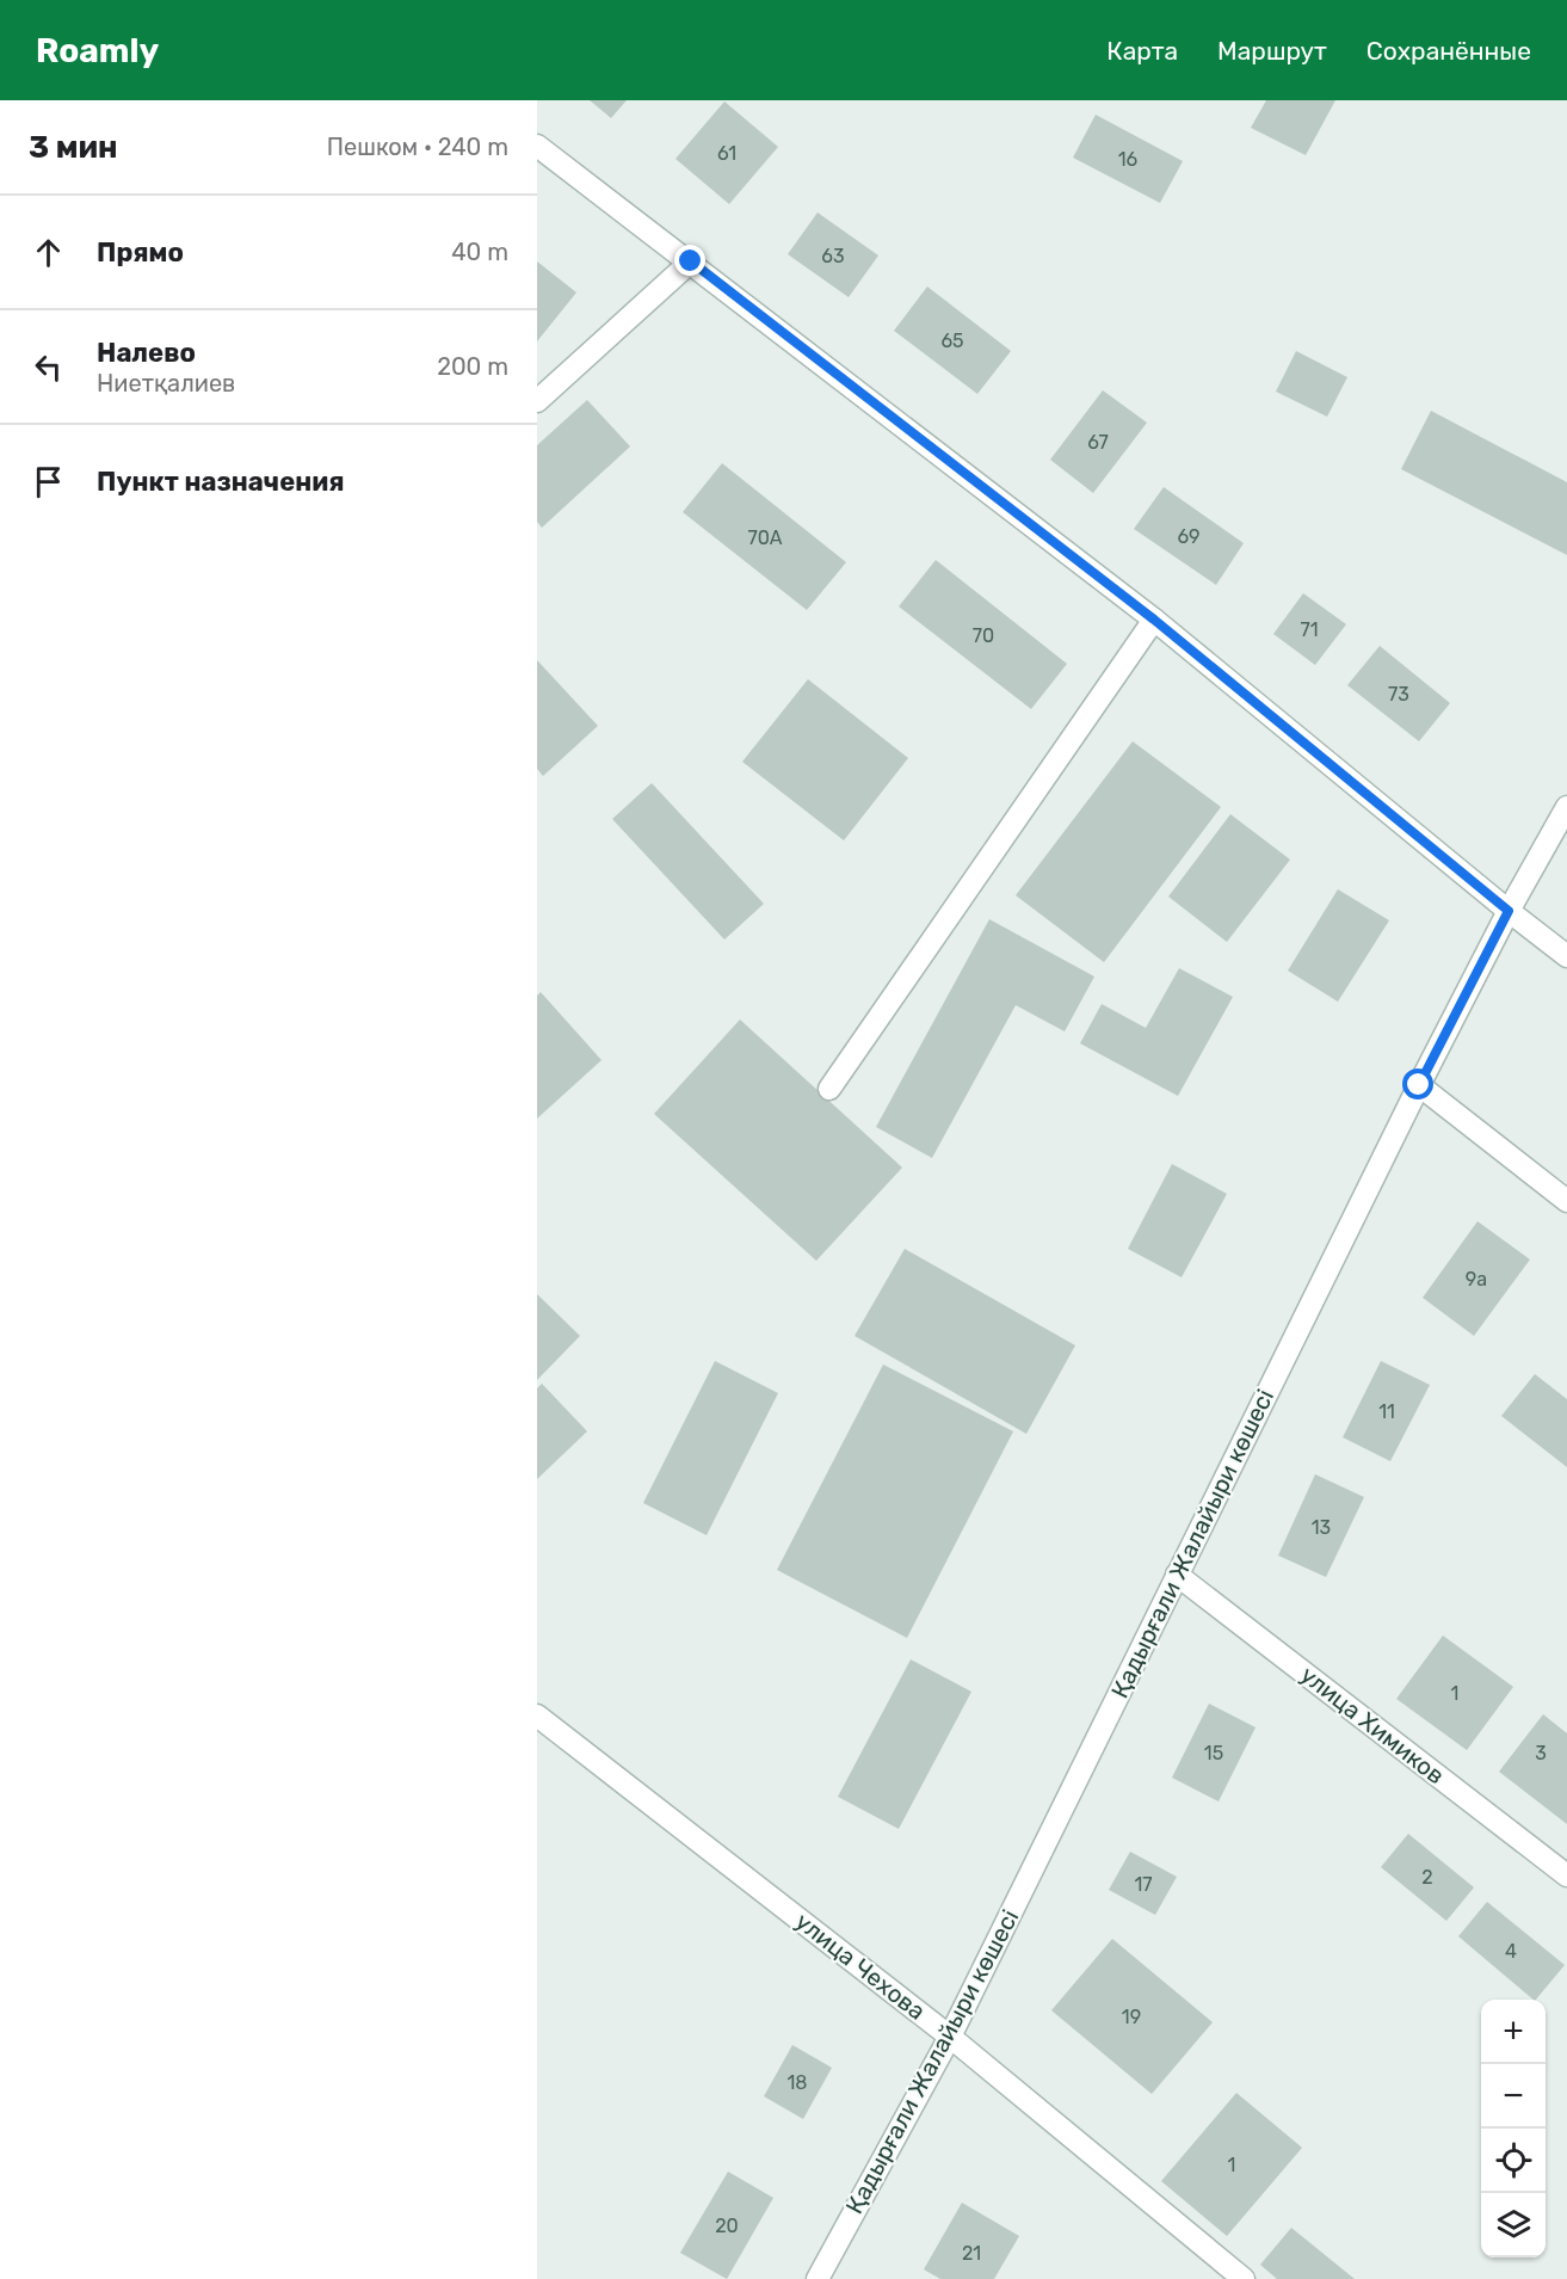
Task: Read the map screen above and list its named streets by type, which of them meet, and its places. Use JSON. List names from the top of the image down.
{
  "streets": {
    "street": ["Қадырғали Жалайыри көшесі", "улица Химиков", "улица Чехова"]
  },
  "crossings": [
    ["Қадырғали Жалайыри көшесі", "улица Химиков"],
    ["Қадырғали Жалайыри көшесі", "улица Чехова"]
  ],
  "house_numbers": [
    "61",
    "16",
    "63",
    "65",
    "67",
    "69",
    "70А",
    "71",
    "70",
    "73",
    "9а",
    "11",
    "13",
    "1",
    "15",
    "3",
    "2",
    "17",
    "4",
    "19",
    "18",
    "1",
    "20",
    "21"
  ],
  "page": {
    "header": "Roamly",
    "nav": ["Карта", "Маршрут", "Сохранённые"],
    "heading": ["3 мин", "Пешком · 240 m"],
    "list": [
      ["Прямо", "40 m"],
      ["Налево", "Ниетқалиев", "200 m"],
      "Пункт назначения"
    ],
    "map_buttons": ["+", "−"]
  }
}
